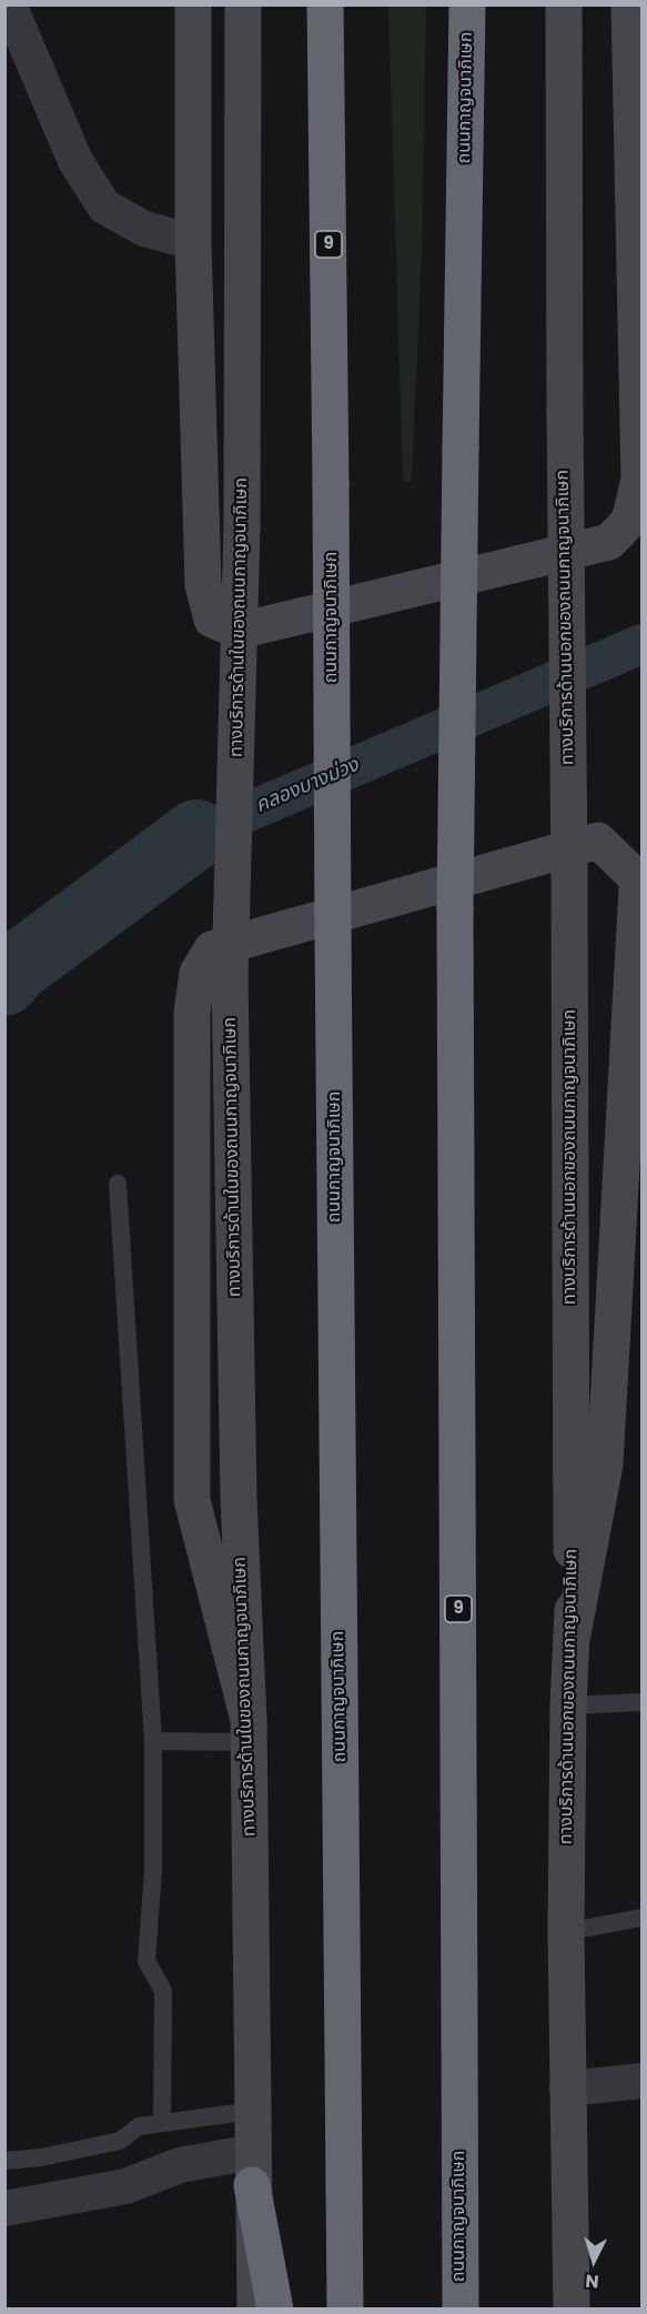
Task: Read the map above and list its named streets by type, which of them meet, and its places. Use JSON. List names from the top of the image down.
{
  "streets": {
    "highway": ["ถนนกาญจนาภิเษก", "9"],
    "main road": ["ทางบริการด้านในของถนนกาญจนาภิเษก", "ทางบริการด้านนอกของถนนกาญจนาภิเษก"]
  },
  "water": ["คลองบางม่วง"],
  "north": "bottom"
}
